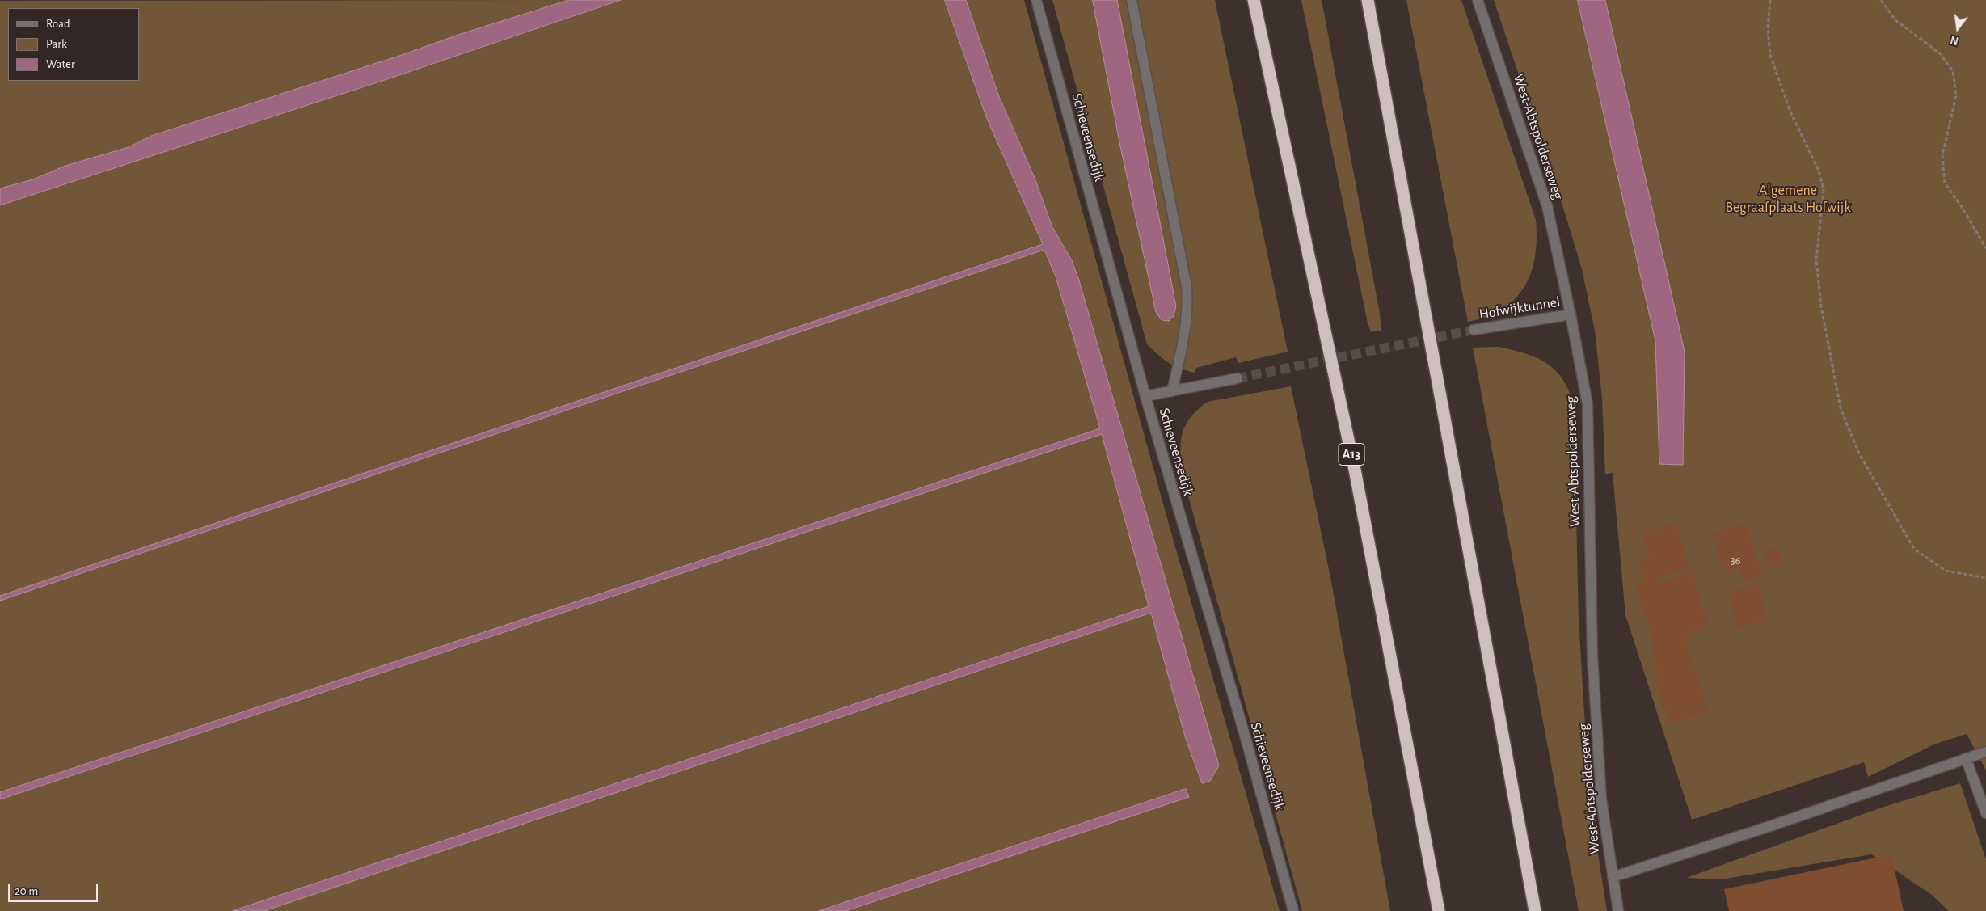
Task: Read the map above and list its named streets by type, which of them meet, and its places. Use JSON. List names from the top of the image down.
{
  "streets": {
    "highway": ["A13"],
    "street": ["West-Abtspolderseweg", "Schieveensedijk", "Hofwijktunnel"]
  },
  "crossings": [
    ["West-Abtspolderseweg", "Hofwijktunnel"]
  ],
  "parks": ["Algemene Begraafplaats Hofwijk"],
  "house_numbers": ["36"],
  "legend": ["Road", "Park", "Water"],
  "scale_bar": "20 m",
  "north": "bottom"
}
